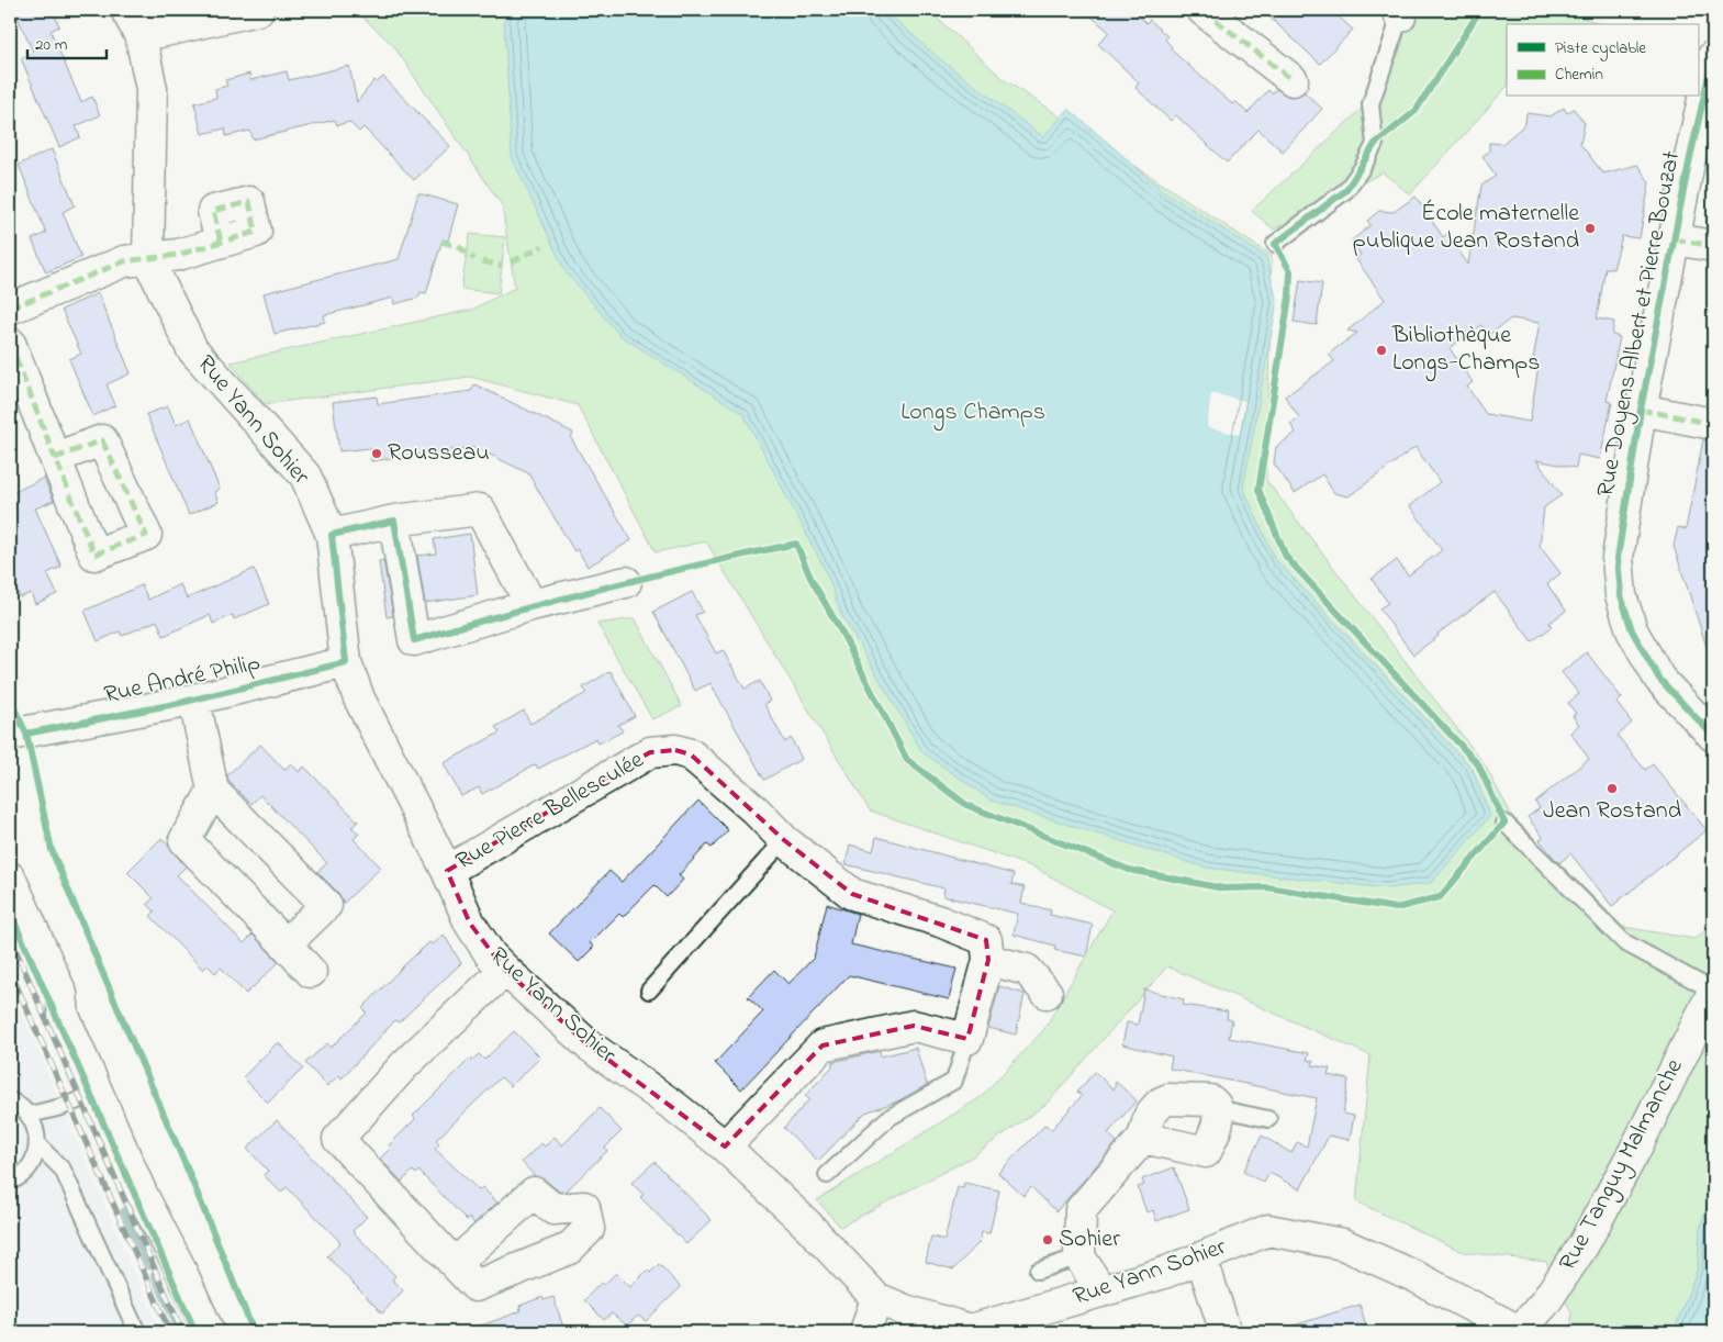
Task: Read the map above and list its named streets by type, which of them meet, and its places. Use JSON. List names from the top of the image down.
{
  "streets": {
    "street": [
      "Rue Doyens Albert et Pierre Bouzat",
      "Rue Yann Sohier",
      "Rue André Philip",
      "Rue Pierre Bellesculée",
      "Rue Tanguy Malmanche"
    ]
  },
  "crossings": [
    ["Rue Yann Sohier", "Rue André Philip"],
    ["Rue Yann Sohier", "Rue Pierre Bellesculée"],
    ["Rue Yann Sohier", "Rue Tanguy Malmanche"]
  ],
  "parks": ["Longs Champs"],
  "places": [
    "École maternelle publique Jean Rostand",
    "Bibliothèque Longs-Champs",
    "Rousseau",
    "Jean Rostand",
    "Sohier"
  ],
  "legend": ["Piste cyclable", "Chemin"],
  "scale_bar": "20 m"
}
